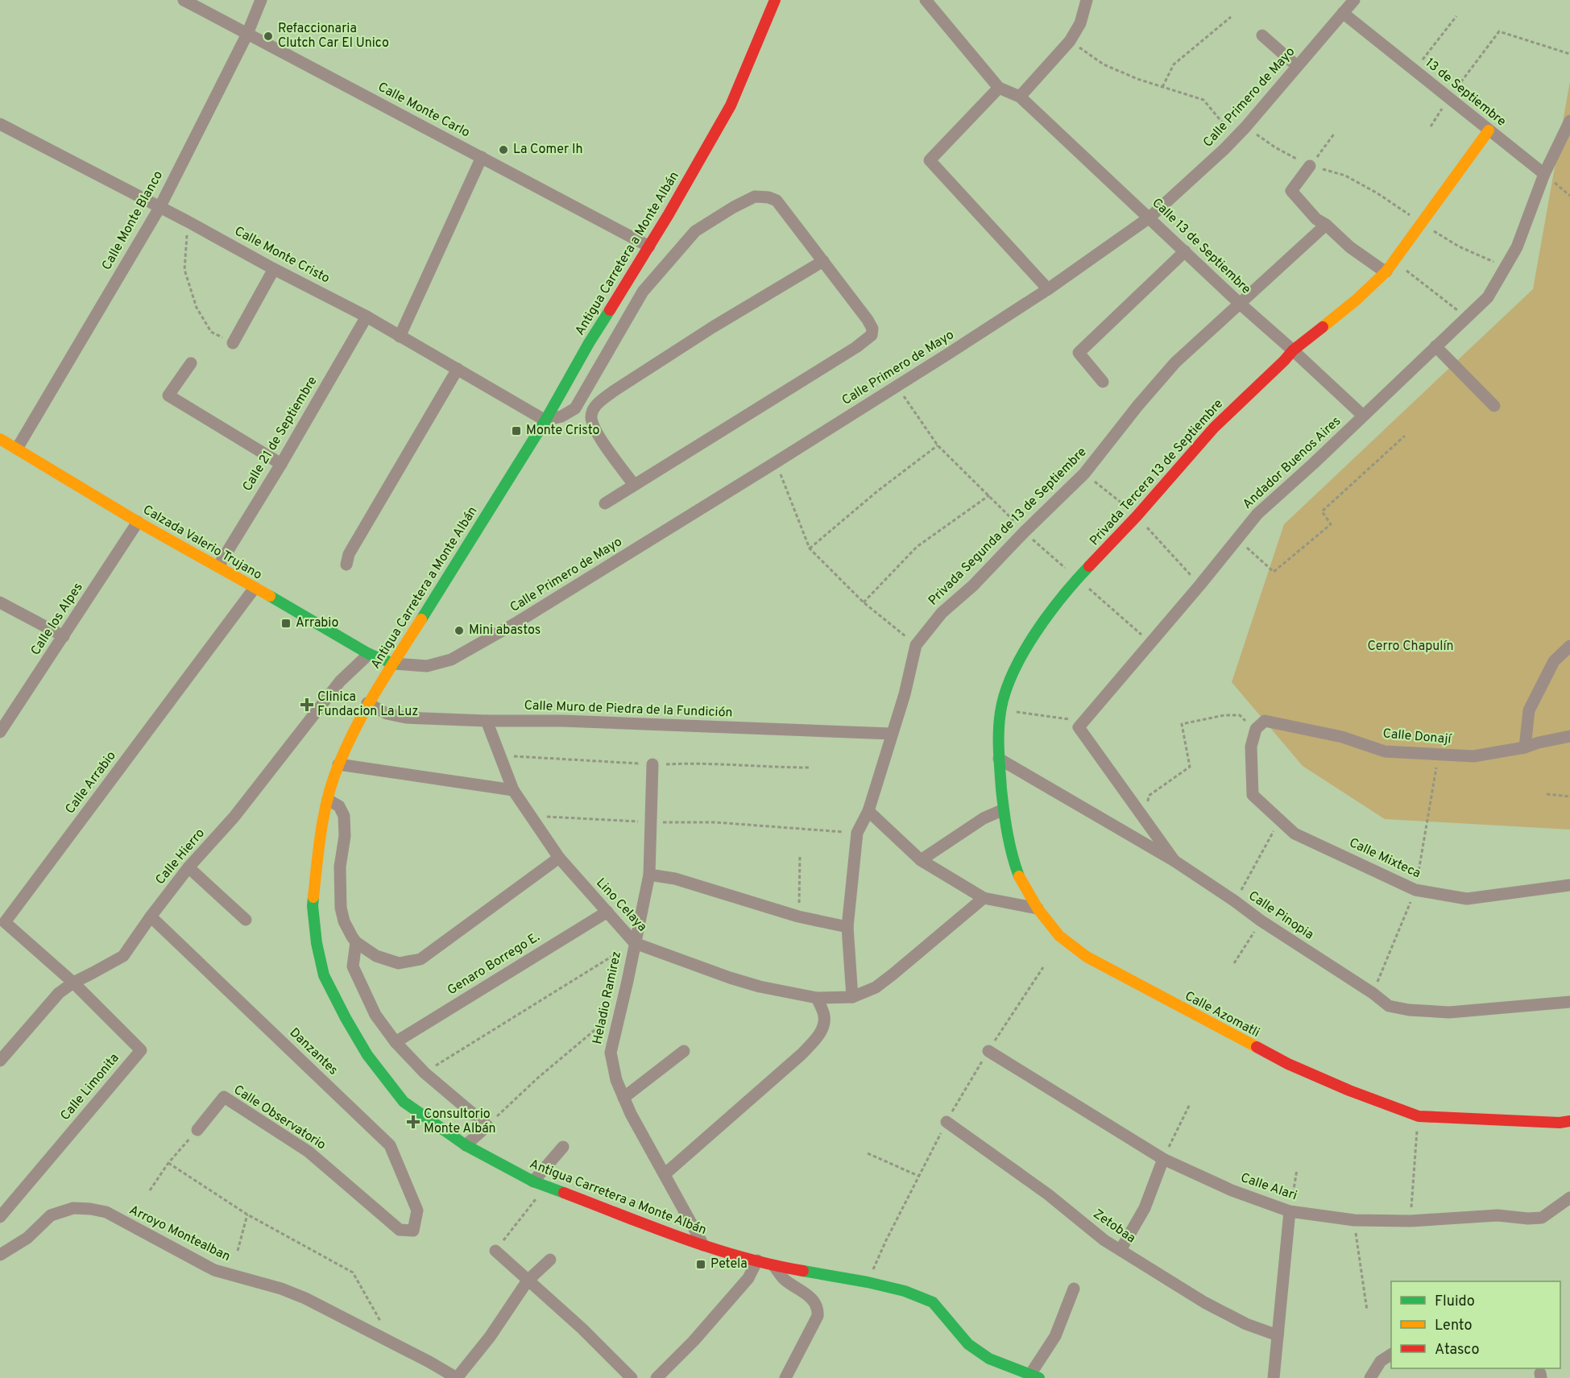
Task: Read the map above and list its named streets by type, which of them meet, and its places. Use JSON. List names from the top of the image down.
{
  "streets": {
    "street": [
      "13 de Septiembre",
      "Calle Primero de Mayo",
      "Calle Monte Carlo",
      "Calle Monte Blanco",
      "Calle 13 de Septiembre",
      "Antigua Carretera a Monte Albán",
      "Calle Monte Cristo",
      "Calle 21 de Septiembre",
      "Andador Buenos Aires",
      "Privada Tercera 13 de Septiembre",
      "Privada Segunda de 13 de Septiembre",
      "Calzada Valerio Trujano",
      "Calle los Alpes",
      "Calle Muro de Piedra de la Fundición",
      "Calle Donají",
      "Calle Arrabio",
      "Calle Hierro",
      "Calle Mixteca",
      "Lino Celaya",
      "Calle Pinopia",
      "Genaro Borrego E.",
      "Heladio Ramirez",
      "Calle Azomatli",
      "Danzantes",
      "Calle Limonita",
      "Calle Observatorio",
      "Calle Alari",
      "Zetobaa",
      "Arroyo Montealban"
    ]
  },
  "crossings": [
    ["13 de Septiembre", "Calle Primero de Mayo"],
    ["13 de Septiembre", "Andador Buenos Aires"],
    ["13 de Septiembre", "Privada Tercera 13 de Septiembre"],
    ["Calle Primero de Mayo", "Calle 13 de Septiembre"],
    ["Calle Primero de Mayo", "Antigua Carretera a Monte Albán"],
    ["Calle Primero de Mayo", "Calzada Valerio Trujano"],
    ["Calle Monte Carlo", "Calle Monte Blanco"],
    ["Calle Monte Carlo", "Antigua Carretera a Monte Albán"],
    ["Calle Monte Blanco", "Calle Monte Cristo"],
    ["Calle Monte Blanco", "Calzada Valerio Trujano"],
    ["Calle 13 de Septiembre", "Andador Buenos Aires"],
    ["Calle 13 de Septiembre", "Privada Tercera 13 de Septiembre"],
    ["Calle 13 de Septiembre", "Privada Segunda de 13 de Septiembre"],
    ["Antigua Carretera a Monte Albán", "Calle Monte Cristo"],
    ["Antigua Carretera a Monte Albán", "Calzada Valerio Trujano"],
    ["Antigua Carretera a Monte Albán", "Calle Muro de Piedra de la Fundición"],
    ["Antigua Carretera a Monte Albán", "Heladio Ramirez"],
    ["Calle Monte Cristo", "Calle 21 de Septiembre"],
    ["Calle 21 de Septiembre", "Calzada Valerio Trujano"],
    ["Privada Tercera 13 de Septiembre", "Calle Pinopia"],
    ["Privada Tercera 13 de Septiembre", "Calle Azomatli"],
    ["Privada Segunda de 13 de Septiembre", "Calle Muro de Piedra de la Fundición"],
    ["Calzada Valerio Trujano", "Calle los Alpes"],
    ["Calzada Valerio Trujano", "Calle Arrabio"],
    ["Calzada Valerio Trujano", "Calle Hierro"],
    ["Calle Muro de Piedra de la Fundición", "Lino Celaya"],
    ["Calle Donají", "Calle Mixteca"],
    ["Calle Arrabio", "Calle Hierro"],
    ["Calle Arrabio", "Calle Limonita"],
    ["Calle Hierro", "Danzantes"],
    ["Calle Hierro", "Calle Limonita"],
    ["Lino Celaya", "Genaro Borrego E."],
    ["Lino Celaya", "Heladio Ramirez"],
    ["Calle Pinopia", "Calle Azomatli"],
    ["Danzantes", "Calle Observatorio"]
  ],
  "parks": ["Cerro Chapulín"],
  "places": {
    "other": ["Refaccionaria Clutch Car El Unico", "La Comer Ih", "Mini abastos"],
    "transit": ["Monte Cristo", "Arrabio", "Petela"],
    "health": ["Clinica Fundacion La Luz", "Consultorio Monte Albán"]
  },
  "legend": ["Fluido", "Lento", "Atasco"]
}
